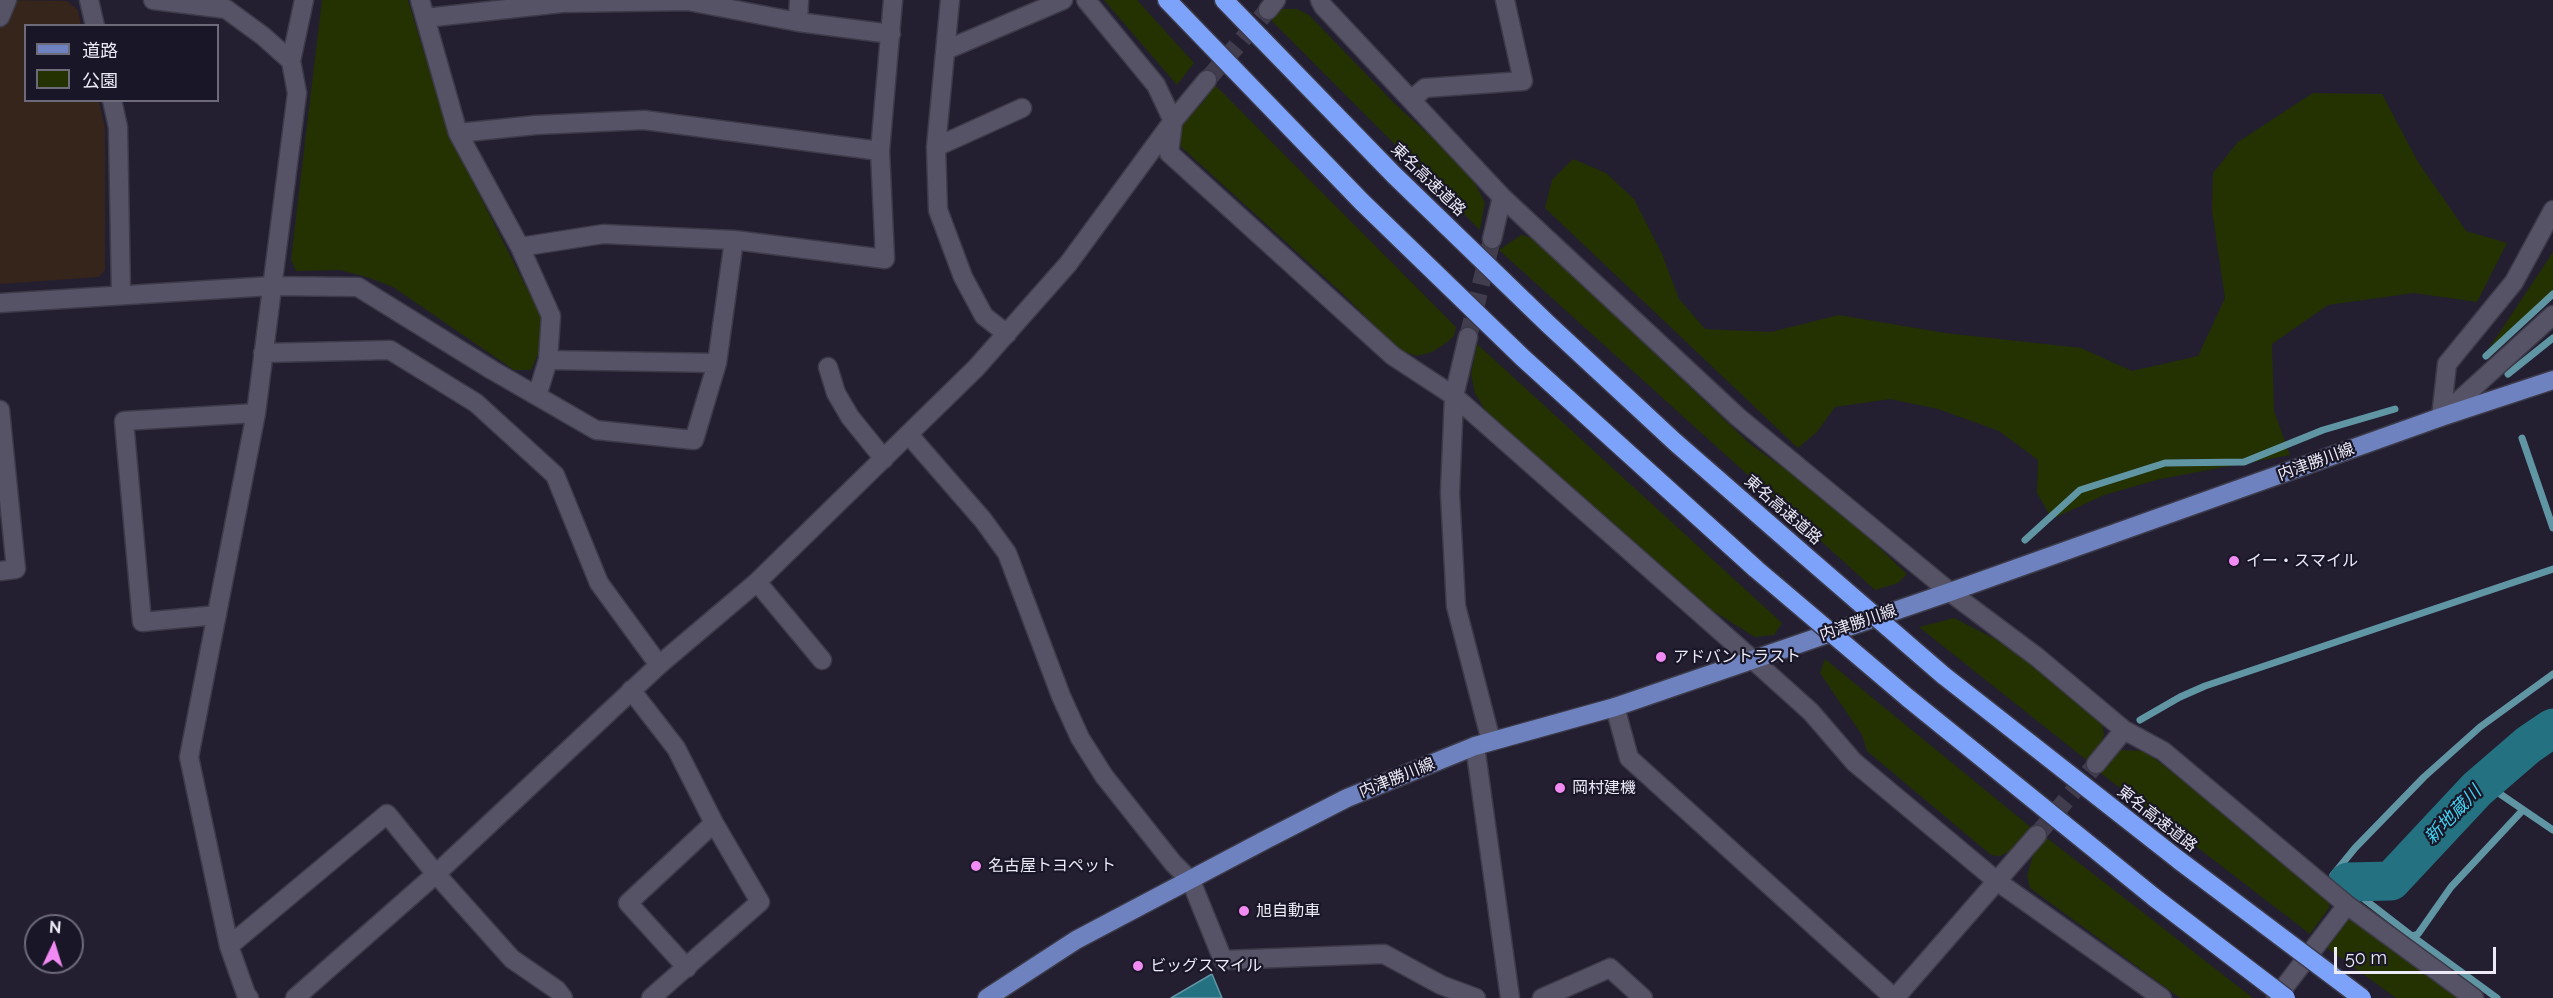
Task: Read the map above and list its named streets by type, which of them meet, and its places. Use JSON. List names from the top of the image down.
{
  "streets": {
    "highway": ["東名高速道路"],
    "main road": ["内津勝川線"]
  },
  "water": ["新地蔵川"],
  "places": [
    "イー・スマイル",
    "アドバントラスト",
    "岡村建機",
    "名古屋トヨペット",
    "旭自動車",
    "ビッグスマイル"
  ],
  "legend": ["道路", "公園"],
  "scale_bar": "50 m",
  "north": "top"
}
